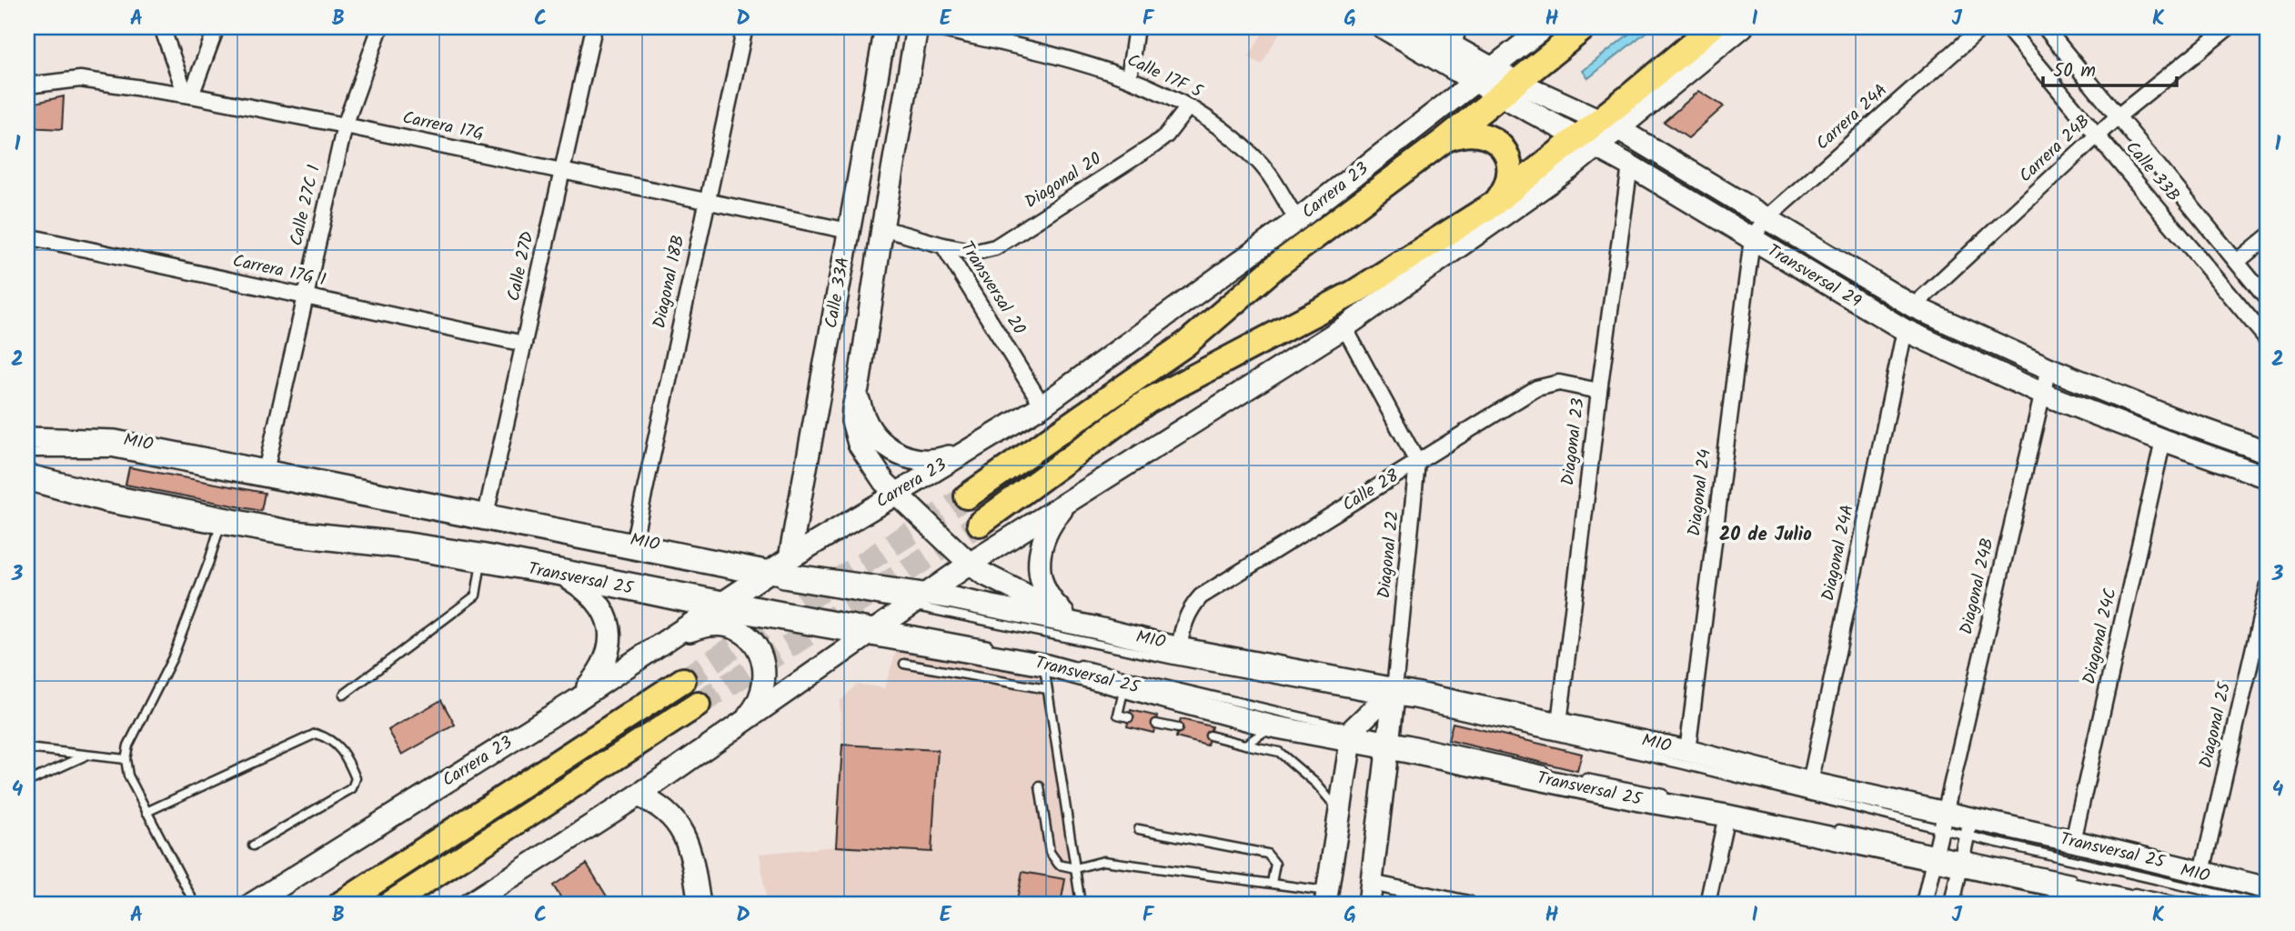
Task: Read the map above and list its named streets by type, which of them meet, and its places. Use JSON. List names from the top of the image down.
{
  "streets": {
    "main road": [
      "Carrera 23",
      "Transversal 29",
      "Calle 33A",
      "Transversal 25"
    ],
    "street": [
      "Calle 17F 5",
      "Carrera 24A",
      "Carrera 17G",
      "Carrera 24B",
      "Calle 33B",
      "Diagonal 20",
      "Calle 27C 1",
      "Calle 27D",
      "Carrera 17G 1",
      "Diagonal 18B",
      "Transversal 20",
      "Diagonal 23",
      "Calle 28",
      "Diagonal 24",
      "Diagonal 24A",
      "Diagonal 22",
      "Diagonal 24B",
      "Diagonal 24C",
      "Diagonal 25"
    ],
    "lane": ["MIO"]
  },
  "crossings": [
    ["Calle 17F 5", "Diagonal 20"],
    ["Calle 17F 5", "Carrera 23"],
    ["Carrera 24A", "Transversal 29"],
    ["Carrera 24A", "Diagonal 24"],
    ["Carrera 17G", "Calle 27C 1"],
    ["Carrera 17G", "Calle 27D"],
    ["Carrera 17G", "Diagonal 18B"],
    ["Carrera 17G", "Calle 33A"],
    ["Carrera 24B", "Calle 33B"],
    ["Carrera 24B", "Transversal 29"],
    ["Diagonal 20", "Transversal 20"],
    ["Carrera 23", "Transversal 29"],
    ["Carrera 23", "Transversal 20"],
    ["Carrera 23", "Calle 33A"],
    ["Carrera 23", "MIO"],
    ["Carrera 23", "Transversal 25"],
    ["Calle 27C 1", "Carrera 17G 1"],
    ["Calle 27C 1", "Transversal 25"],
    ["Calle 27D", "Carrera 17G 1"],
    ["Calle 27D", "Transversal 25"],
    ["Transversal 29", "Diagonal 23"],
    ["Transversal 29", "Diagonal 24"],
    ["Transversal 29", "Diagonal 24A"],
    ["Transversal 29", "Diagonal 24B"],
    ["Transversal 29", "Diagonal 24C"],
    ["Diagonal 18B", "Transversal 25"],
    ["Transversal 20", "Calle 33A"],
    ["Calle 33A", "Transversal 25"],
    ["Diagonal 23", "Calle 28"],
    ["Diagonal 23", "Transversal 25"],
    ["MIO", "Diagonal 22"],
    ["MIO", "Transversal 25"],
    ["MIO", "Diagonal 24B"],
    ["Calle 28", "Diagonal 22"],
    ["Calle 28", "Transversal 25"],
    ["Diagonal 24", "Transversal 25"],
    ["Diagonal 24A", "Transversal 25"],
    ["Diagonal 22", "Transversal 25"],
    ["Transversal 25", "Diagonal 24B"],
    ["Transversal 25", "Diagonal 24C"],
    ["Transversal 25", "Diagonal 25"]
  ],
  "districts": ["20 de Julio"],
  "scale_bar": "50 m",
  "grid": {
    "columns": [
      "A",
      "B",
      "C",
      "D",
      "E",
      "F",
      "G",
      "H",
      "I",
      "J",
      "K"
    ],
    "rows": [
      "1",
      "2",
      "3",
      "4"
    ]
  }
}
